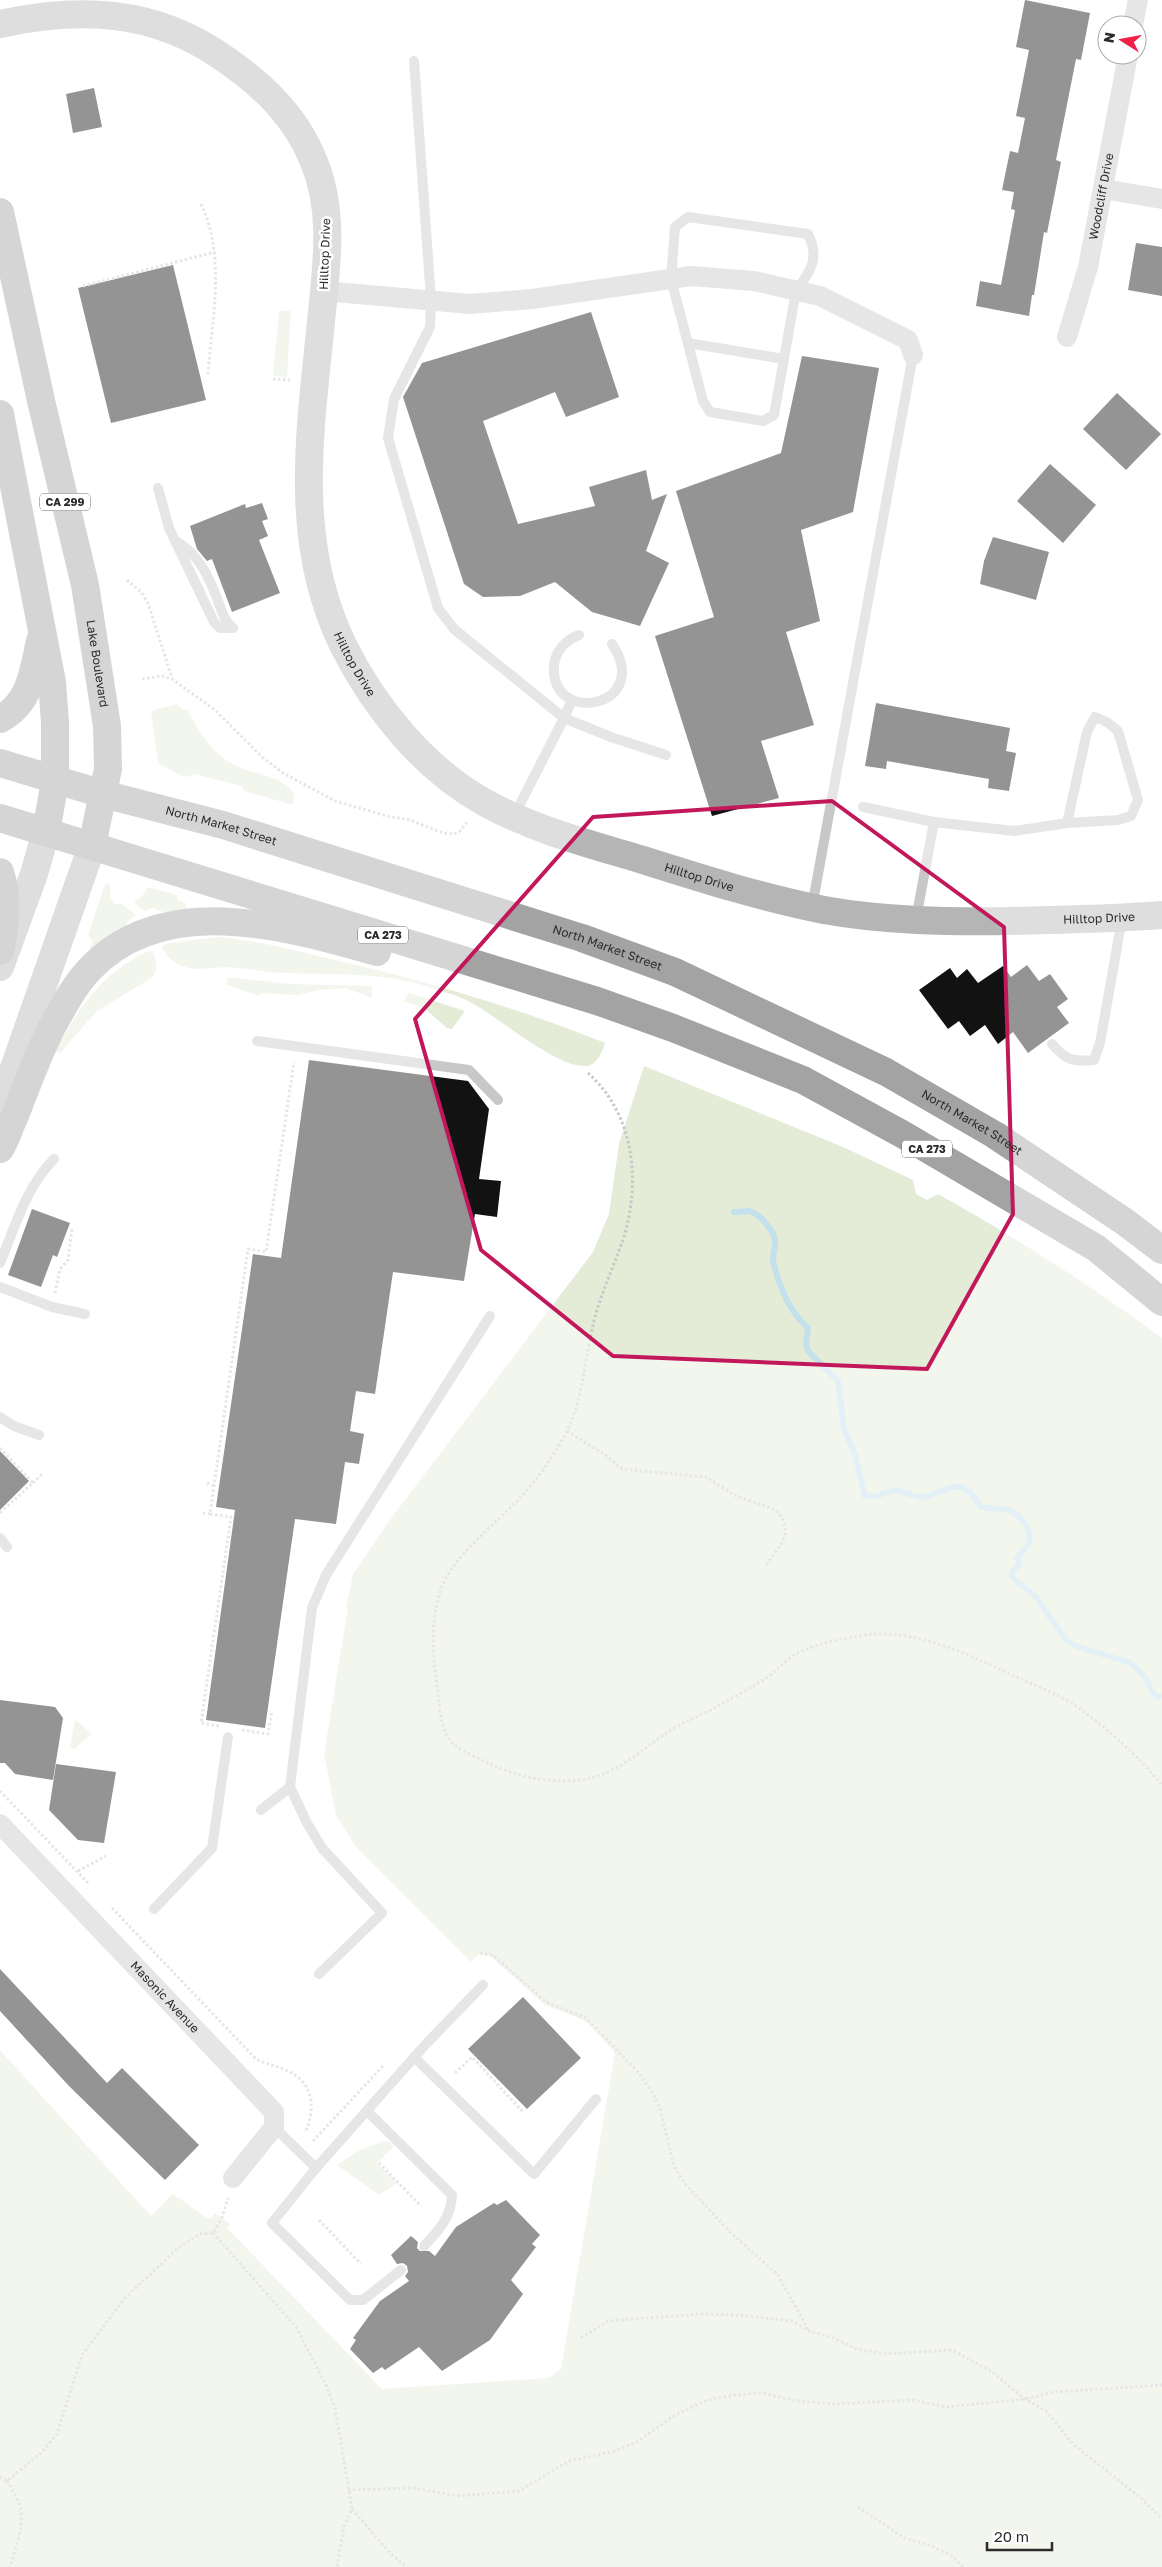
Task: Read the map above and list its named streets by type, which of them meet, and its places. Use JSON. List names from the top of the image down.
{
  "streets": {
    "main road": [
      "Hilltop Drive",
      "CA 299",
      "Lake Boulevard",
      "North Market Street",
      "CA 273"
    ],
    "street": ["Woodcliff Drive", "Masonic Avenue"]
  },
  "crossings": [
    ["Lake Boulevard", "North Market Street"],
    ["Lake Boulevard", "CA 273"]
  ],
  "scale_bar": "20 m",
  "north": "left"
}
